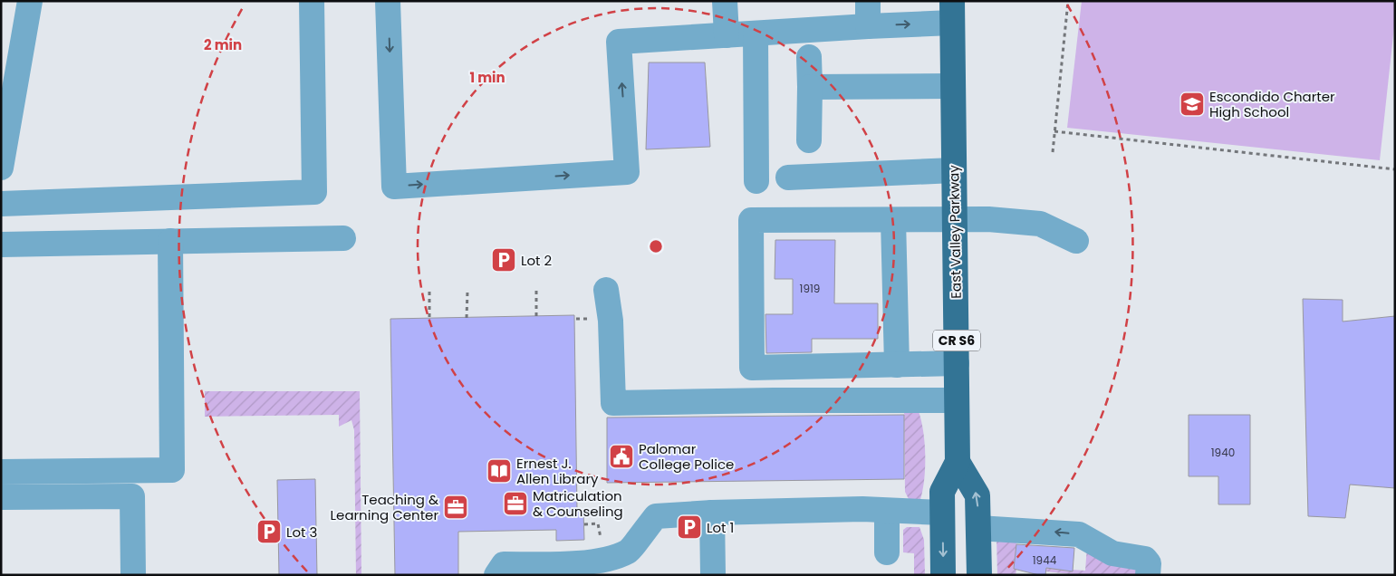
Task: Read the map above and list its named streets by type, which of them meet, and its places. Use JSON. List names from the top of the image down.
{
  "streets": {
    "main road": ["East Valley Parkway", "CR S6"]
  },
  "places": {
    "school or university": ["Escondido Charter High School"],
    "parking": ["Lot 2", "Lot 1", "Lot 3"],
    "public building": ["Palomar College Police"],
    "library": ["Ernest J. Allen Library"],
    "office": ["Matriculation & Counseling", "Teaching & Learning Center"]
  },
  "house_numbers": ["1919", "1940", "1944"],
  "rings": ["2 min", "1 min"]
}
